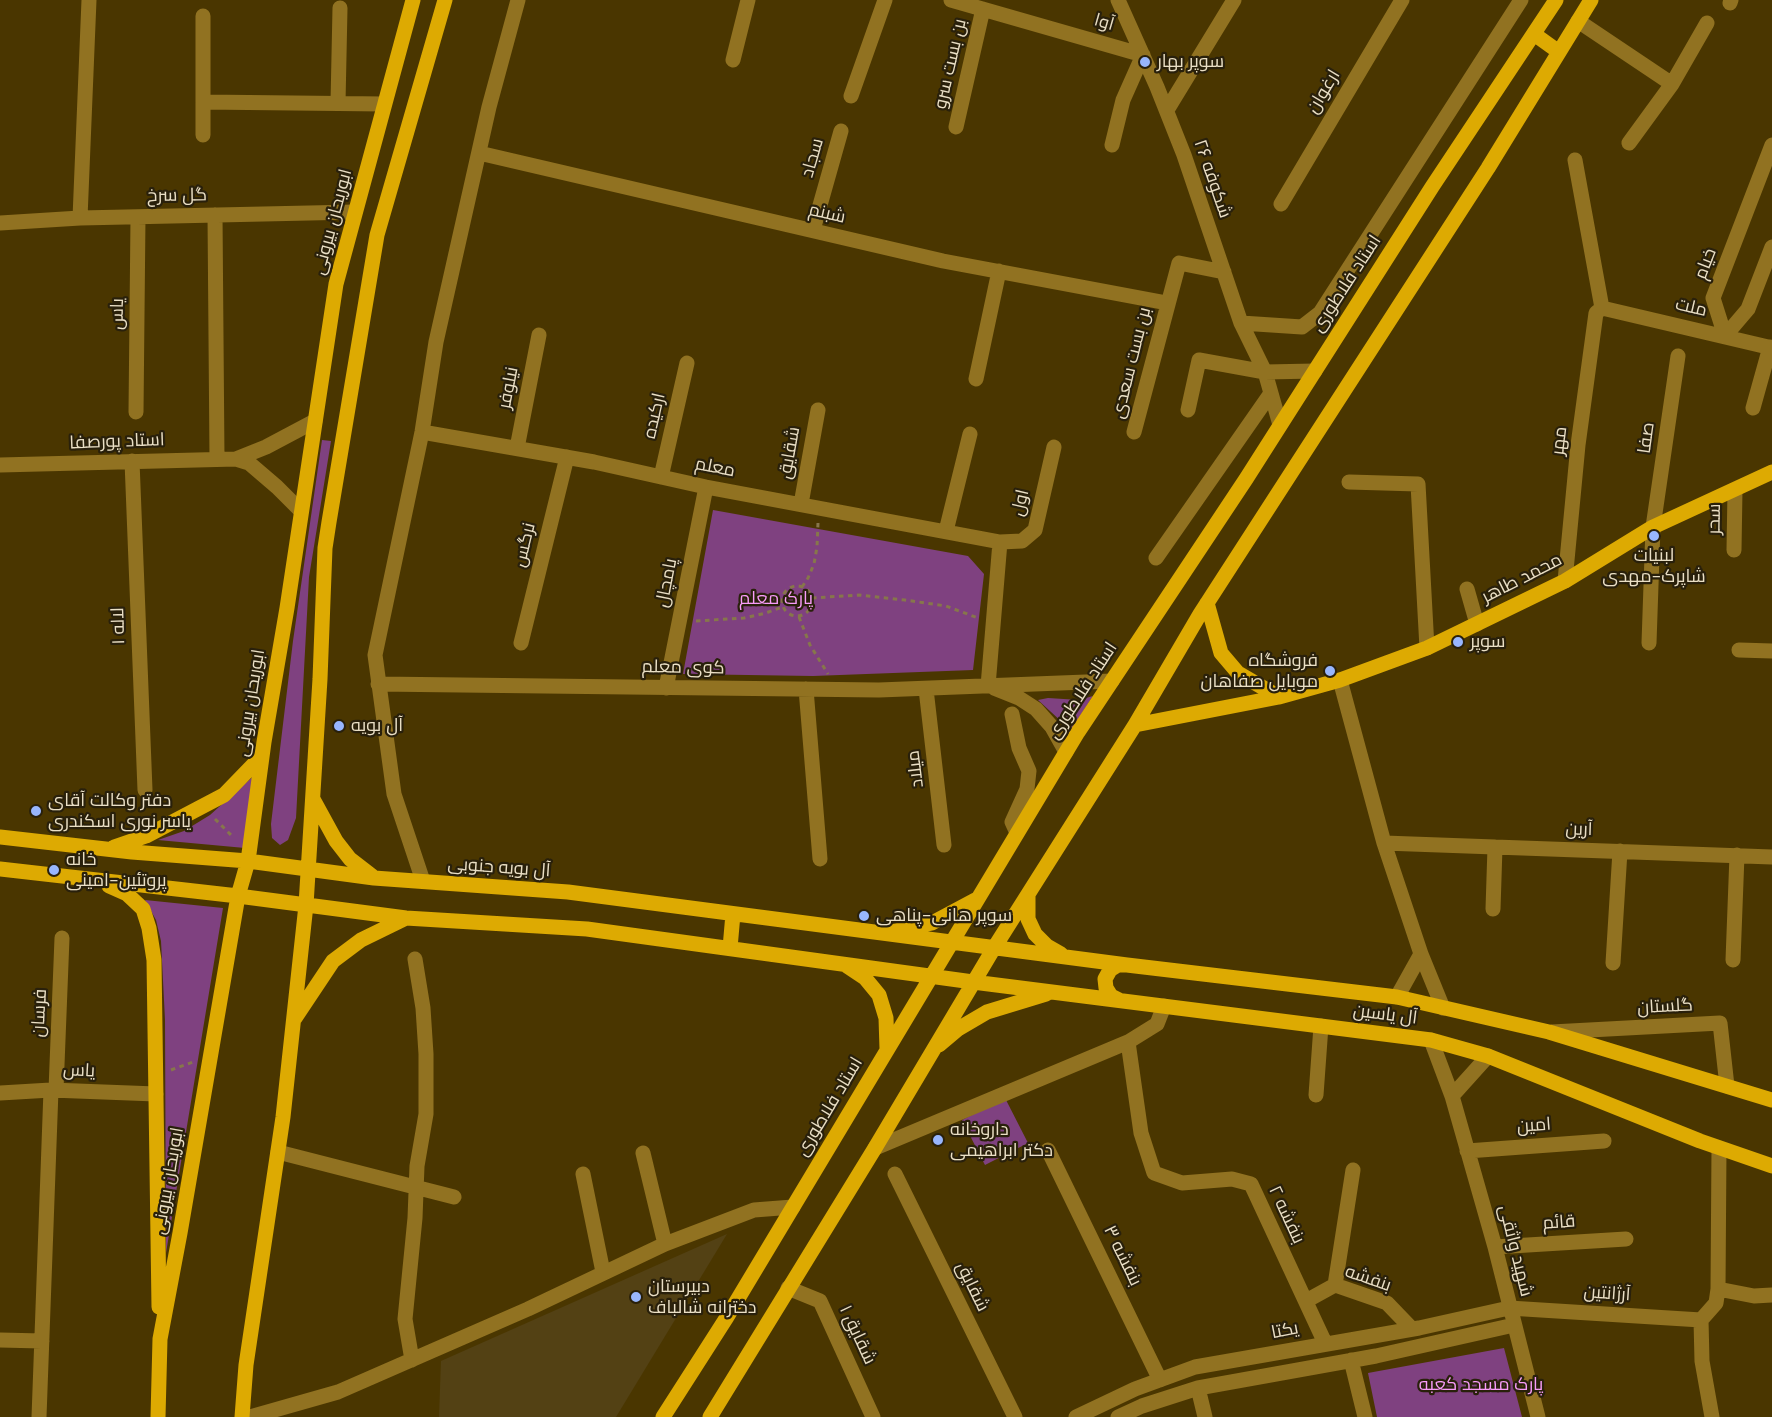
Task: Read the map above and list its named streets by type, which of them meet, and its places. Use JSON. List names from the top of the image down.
{
  "streets": {
    "main road": [
      "ابوریحان بیرونی",
      "استاد فلاطوری",
      "محمد طاهر",
      "آل بویه جنوبی",
      "آل یاسین"
    ],
    "street": [
      "آوا",
      "بن بست سرو",
      "ارغوان",
      "سجاد",
      "شکوفه ۲۶",
      "گل سرخ",
      "شبنم",
      "خیام",
      "ملت",
      "یاس",
      "بن بست سعدی",
      "نیلوفر",
      "ارکیده",
      "صفا",
      "مهر",
      "استاد پورصفا",
      "شقایق",
      "معلم",
      "اول",
      "سحر",
      "نرگس",
      "پامچال",
      "لاله ۱",
      "کوی معلم",
      "میلاد",
      "آرین",
      "گلستان",
      "فرسان",
      "امین",
      "بنفشه ۲",
      "قائم",
      "شهید واثقی",
      "بنفشه ۳",
      "بنفشه",
      "آرژانتین",
      "یکتا",
      "شقایق ۱"
    ]
  },
  "crossings": [
    ["آوا", "بن بست سرو"],
    ["آوا", "شکوفه ۲۶"],
    ["سجاد", "شبنم"],
    ["شکوفه ۲۶", "استاد فلاطوری"],
    ["شکوفه ۲۶", "بن بست سعدی"],
    ["گل سرخ", "ابوریحان بیرونی"],
    ["گل سرخ", "یاس"],
    ["شبنم", "بن بست سعدی"],
    ["ابوریحان بیرونی", "آل بویه جنوبی"],
    ["خیام", "ملت"],
    ["استاد فلاطوری", "کوی معلم"],
    ["استاد فلاطوری", "آل بویه جنوبی"],
    ["ملت", "مهر"],
    ["یاس", "فرسان"],
    ["نیلوفر", "معلم"],
    ["ارکیده", "معلم"],
    ["صفا", "محمد طاهر"],
    ["مهر", "محمد طاهر"],
    ["استاد پورصفا", "لاله ۱"],
    ["شقایق", "معلم"],
    ["معلم", "اول"],
    ["معلم", "نرگس"],
    ["معلم", "پامچال"],
    ["سحر", "محمد طاهر"],
    ["پامچال", "کوی معلم"],
    ["کوی معلم", "میلاد"],
    ["آل بویه جنوبی", "آل یاسین"],
    ["گلستان", "آل یاسین"],
    ["آل یاسین", "شهید واثقی"],
    ["امین", "شهید واثقی"],
    ["بنفشه ۲", "بنفشه"],
    ["بنفشه ۲", "یکتا"],
    ["قائم", "شهید واثقی"],
    ["شهید واثقی", "آرژانتین"],
    ["شهید واثقی", "یکتا"],
    ["بنفشه ۳", "یکتا"],
    ["بنفشه", "یکتا"],
    ["آرژانتین", "یکتا"]
  ],
  "parks": ["پارک معلم", "پارک مسجد کعبه"],
  "places": [
    "سوپر بهار",
    "لبنیات شاپرک-مهدی",
    "سوپر",
    "فروشگاه موبایل صفاهان",
    "آل بویه",
    "دفتر وکالت آقای یاسر نوری اسکندری",
    "خانه پروتئین-امینی",
    "سوپر هانی-پناهی",
    "داروخانه دکتر ابراهیمی",
    "دبیرستان دخترانه شالباف"
  ]
}
